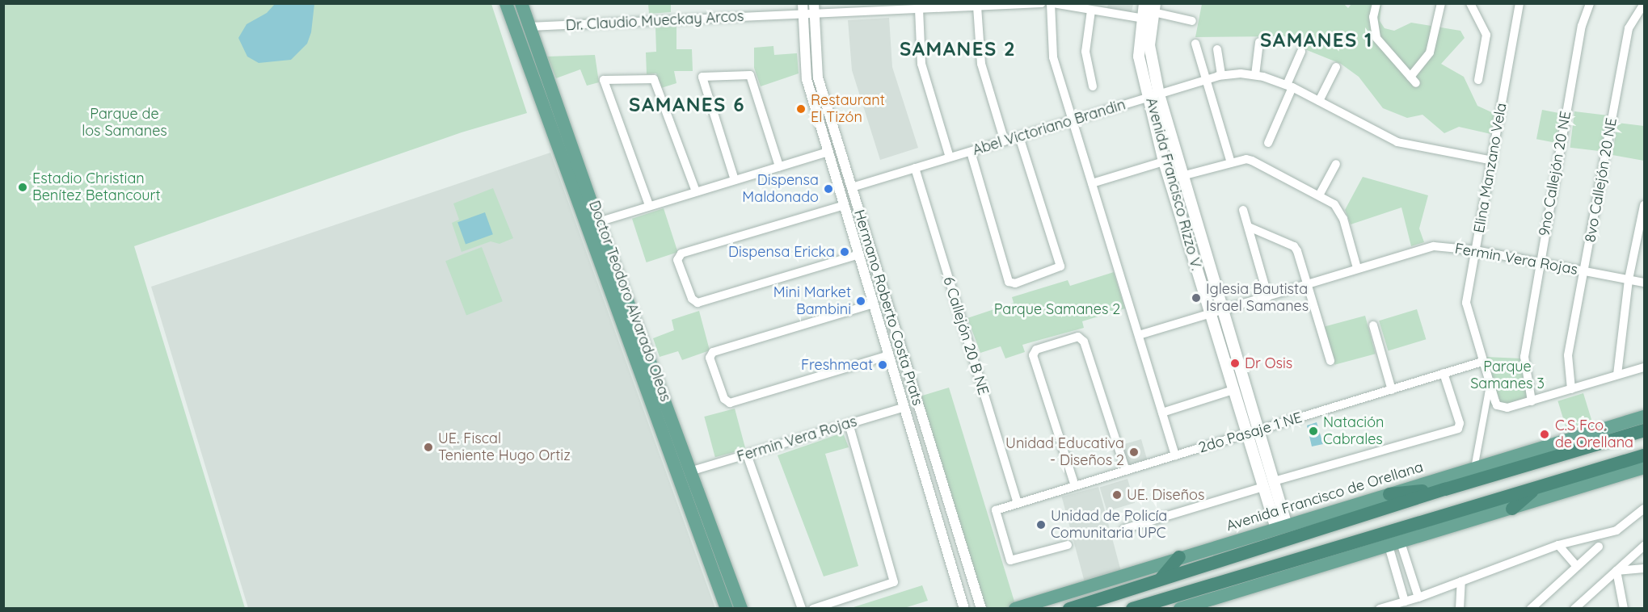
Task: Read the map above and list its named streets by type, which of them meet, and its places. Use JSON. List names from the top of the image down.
{
  "streets": {
    "highway": ["Avenida Francisco de Orellana"],
    "main road": ["Avenida Francisco Rizzo V.", "Doctor Teodoro Alvarado Oleas"],
    "street": [
      "Dr. Claudio Mueckay Arcos",
      "Abel Victoriano Brandin",
      "Elina Manzano Vela",
      "9no Callejón 20 NE",
      "8vo Callejón 20 NE",
      "Fermin Vera Rojas",
      "Hermano Roberto Costa Prats",
      "6 Callejón 20 B NE",
      "2do Pasaje 1 NE"
    ]
  },
  "crossings": [
    ["Dr. Claudio Mueckay Arcos", "Doctor Teodoro Alvarado Oleas"],
    ["Dr. Claudio Mueckay Arcos", "Hermano Roberto Costa Prats"],
    ["Abel Victoriano Brandin", "Elina Manzano Vela"],
    ["Abel Victoriano Brandin", "Avenida Francisco Rizzo V."],
    ["Abel Victoriano Brandin", "Hermano Roberto Costa Prats"],
    ["Abel Victoriano Brandin", "6 Callejón 20 B NE"],
    ["Elina Manzano Vela", "9no Callejón 20 NE"],
    ["Elina Manzano Vela", "Fermin Vera Rojas"],
    ["Elina Manzano Vela", "2do Pasaje 1 NE"],
    ["9no Callejón 20 NE", "Fermin Vera Rojas"],
    ["8vo Callejón 20 NE", "Fermin Vera Rojas"],
    ["Avenida Francisco Rizzo V.", "Fermin Vera Rojas"],
    ["Avenida Francisco Rizzo V.", "2do Pasaje 1 NE"],
    ["Avenida Francisco Rizzo V.", "Avenida Francisco de Orellana"],
    ["Fermin Vera Rojas", "Doctor Teodoro Alvarado Oleas"],
    ["Fermin Vera Rojas", "Hermano Roberto Costa Prats"],
    ["6 Callejón 20 B NE", "2do Pasaje 1 NE"]
  ],
  "districts": ["SAMANES 1", "SAMANES 2", "SAMANES 6"],
  "parks": ["Parque de los Samanes", "Parque Samanes 2", "Parque Samanes 3"],
  "places": [
    "Restaurant El Tizón",
    "Estadio Christian Benítez Betancourt",
    "Dispensa Maldonado",
    "Dispensa Ericka",
    "Iglesia Bautista Israel Samanes",
    "Mini Market Bambini",
    "Dr Osis",
    "Freshmeat",
    "Natación Cabrales",
    "C.S Fco. de Orellana",
    "UE. Fiscal Teniente Hugo Ortiz",
    "Unidad Educativa - Diseños 2",
    "UE. Diseños",
    "Unidad de Policía Comunitaria UPC"
  ]
}
